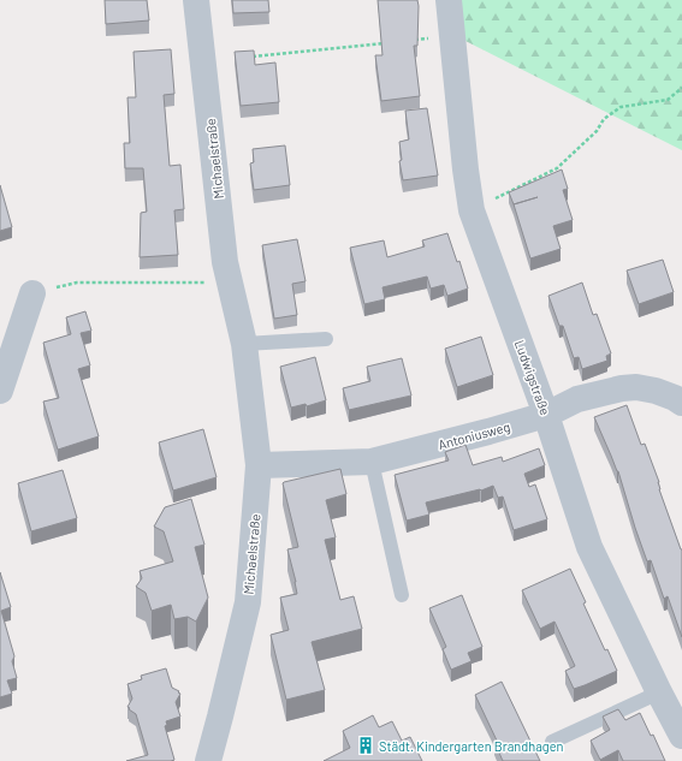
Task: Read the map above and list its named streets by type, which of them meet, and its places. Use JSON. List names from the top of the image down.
{
  "streets": {
    "street": ["Michaelstraße", "Ludwigstraße", "Antoniusweg"]
  },
  "crossings": [
    ["Michaelstraße", "Antoniusweg"],
    ["Ludwigstraße", "Antoniusweg"]
  ],
  "places": {
    "building": ["Städt. Kindergarten Brandhagen"]
  }
}
